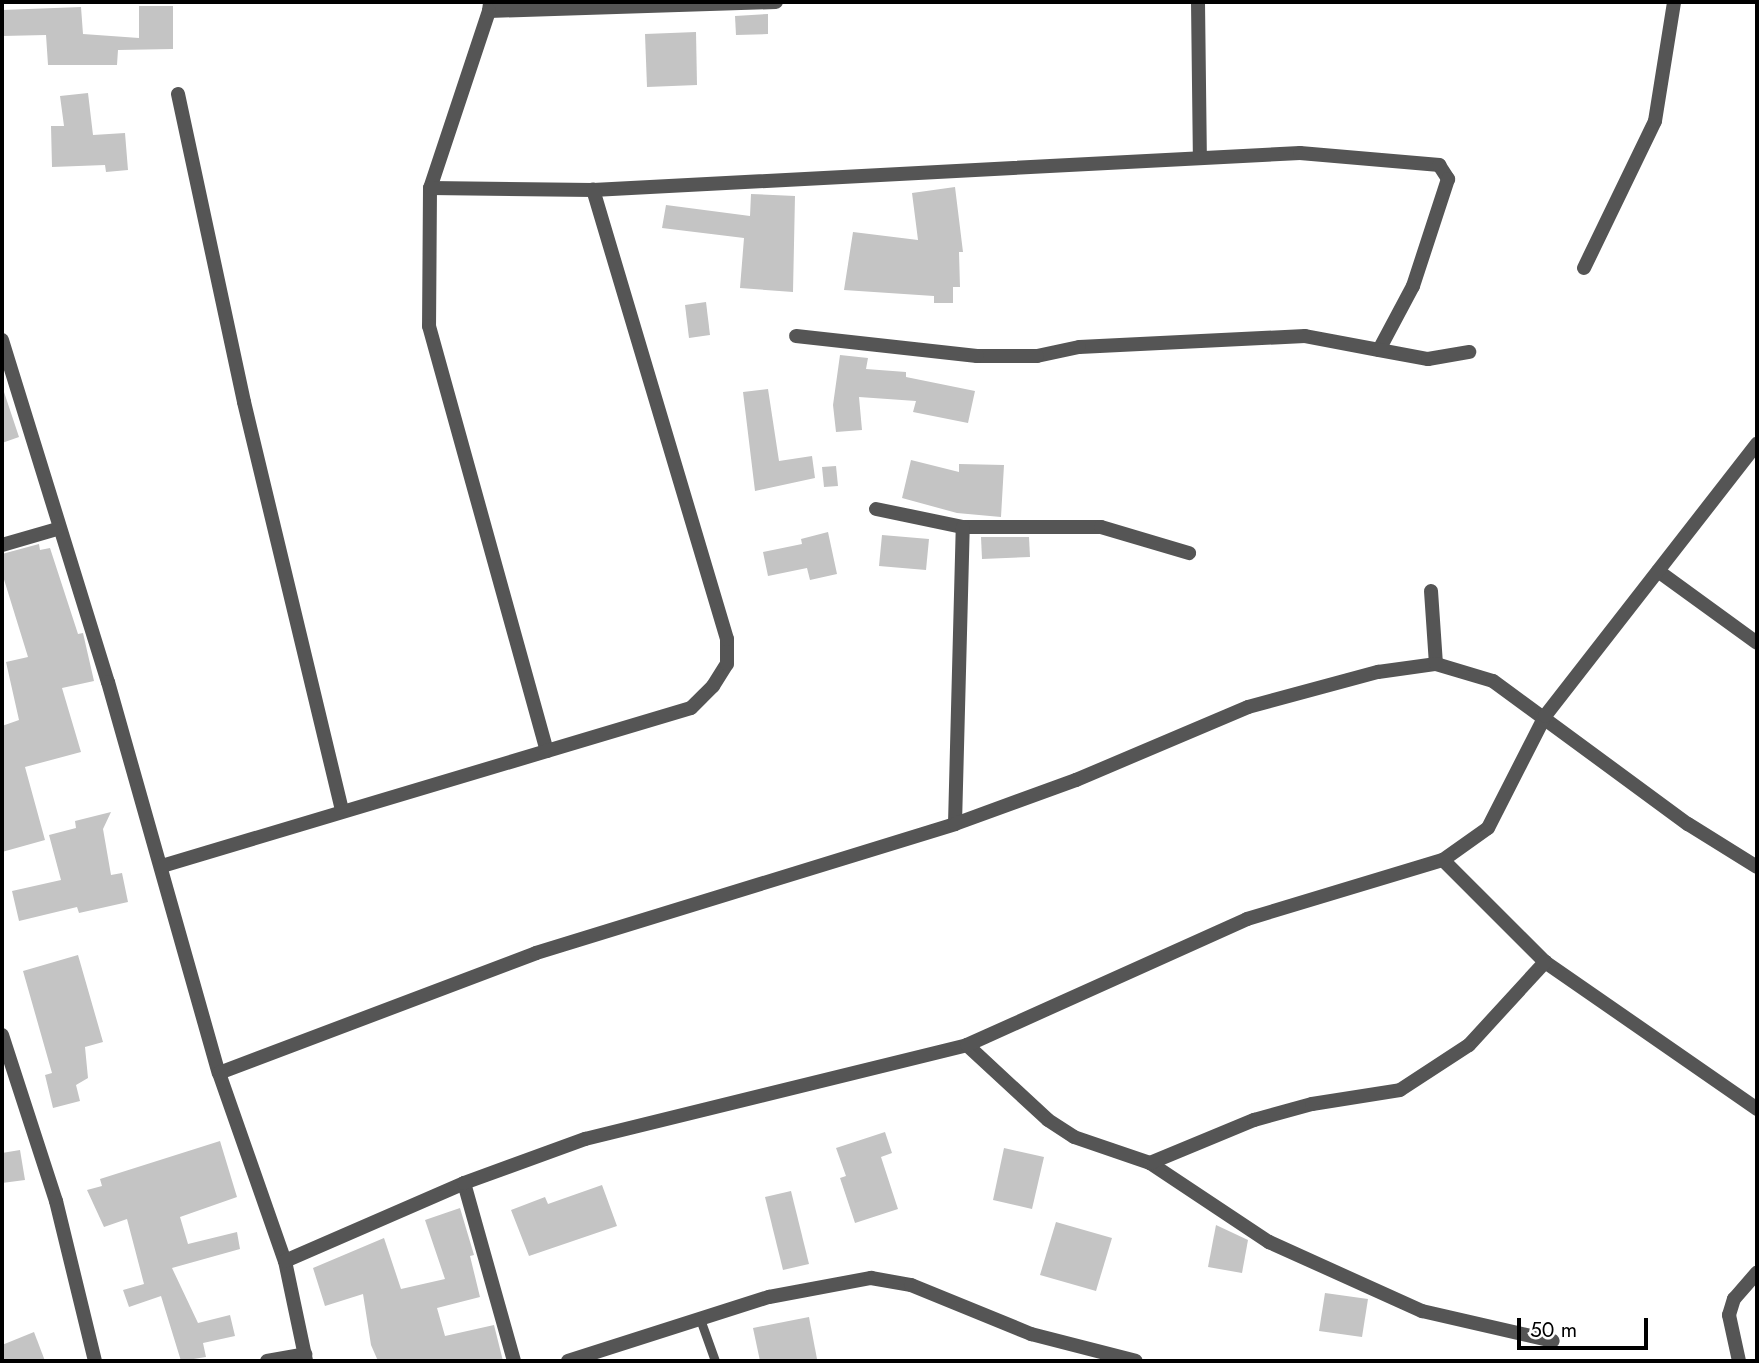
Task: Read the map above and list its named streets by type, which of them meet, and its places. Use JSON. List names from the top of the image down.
{
  "scale_bar": "50 m"
}
